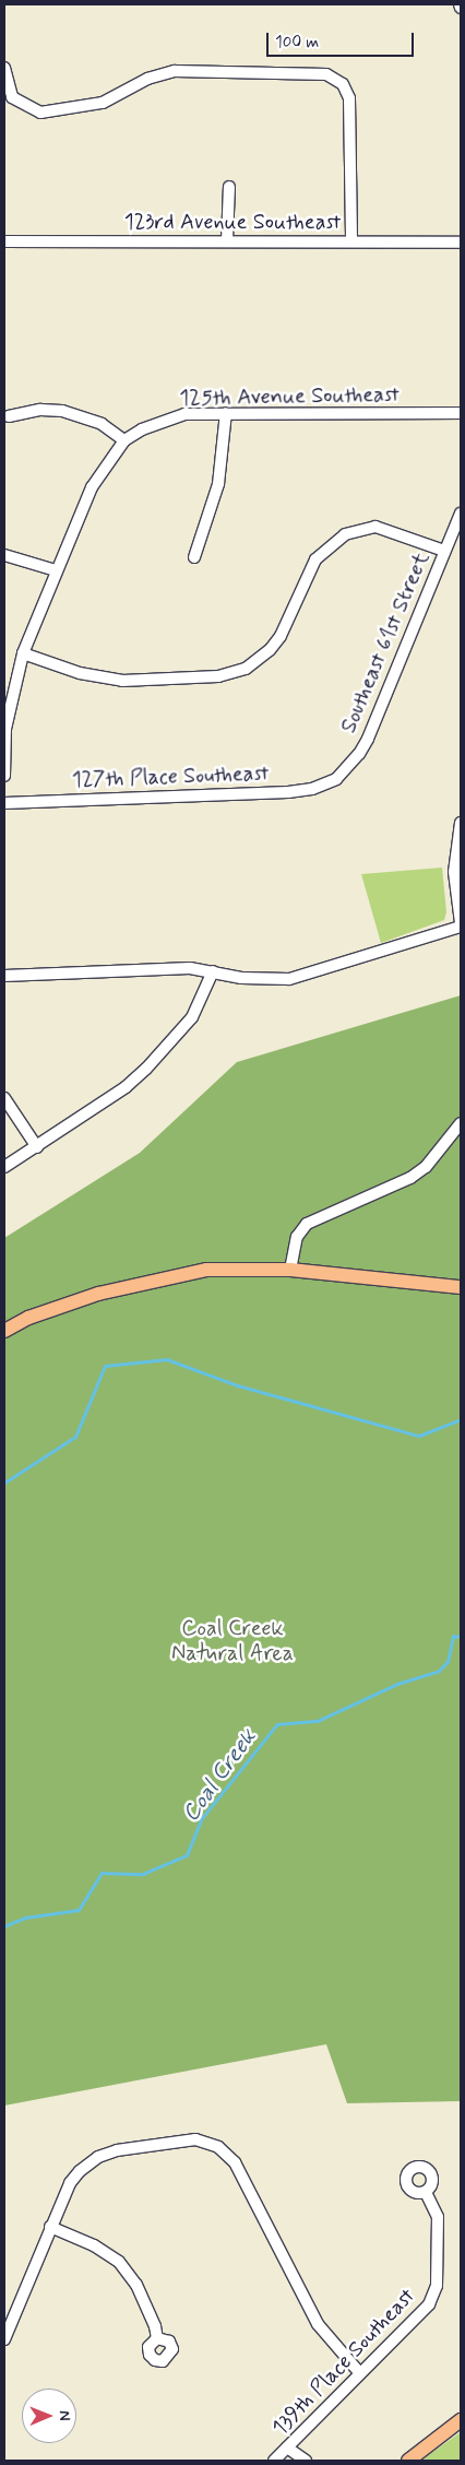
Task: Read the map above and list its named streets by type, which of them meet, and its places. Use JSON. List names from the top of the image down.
{
  "streets": {
    "street": [
      "123rd Avenue Southeast",
      "125th Avenue Southeast",
      "Southeast 61st Street",
      "127th Place Southeast",
      "139th Place Southeast"
    ]
  },
  "crossings": [
    ["Southeast 61st Street", "127th Place Southeast"]
  ],
  "water": ["Coal Creek"],
  "parks": ["Coal Creek Natural Area"],
  "scale_bar": "100 m",
  "north": "right"
}
